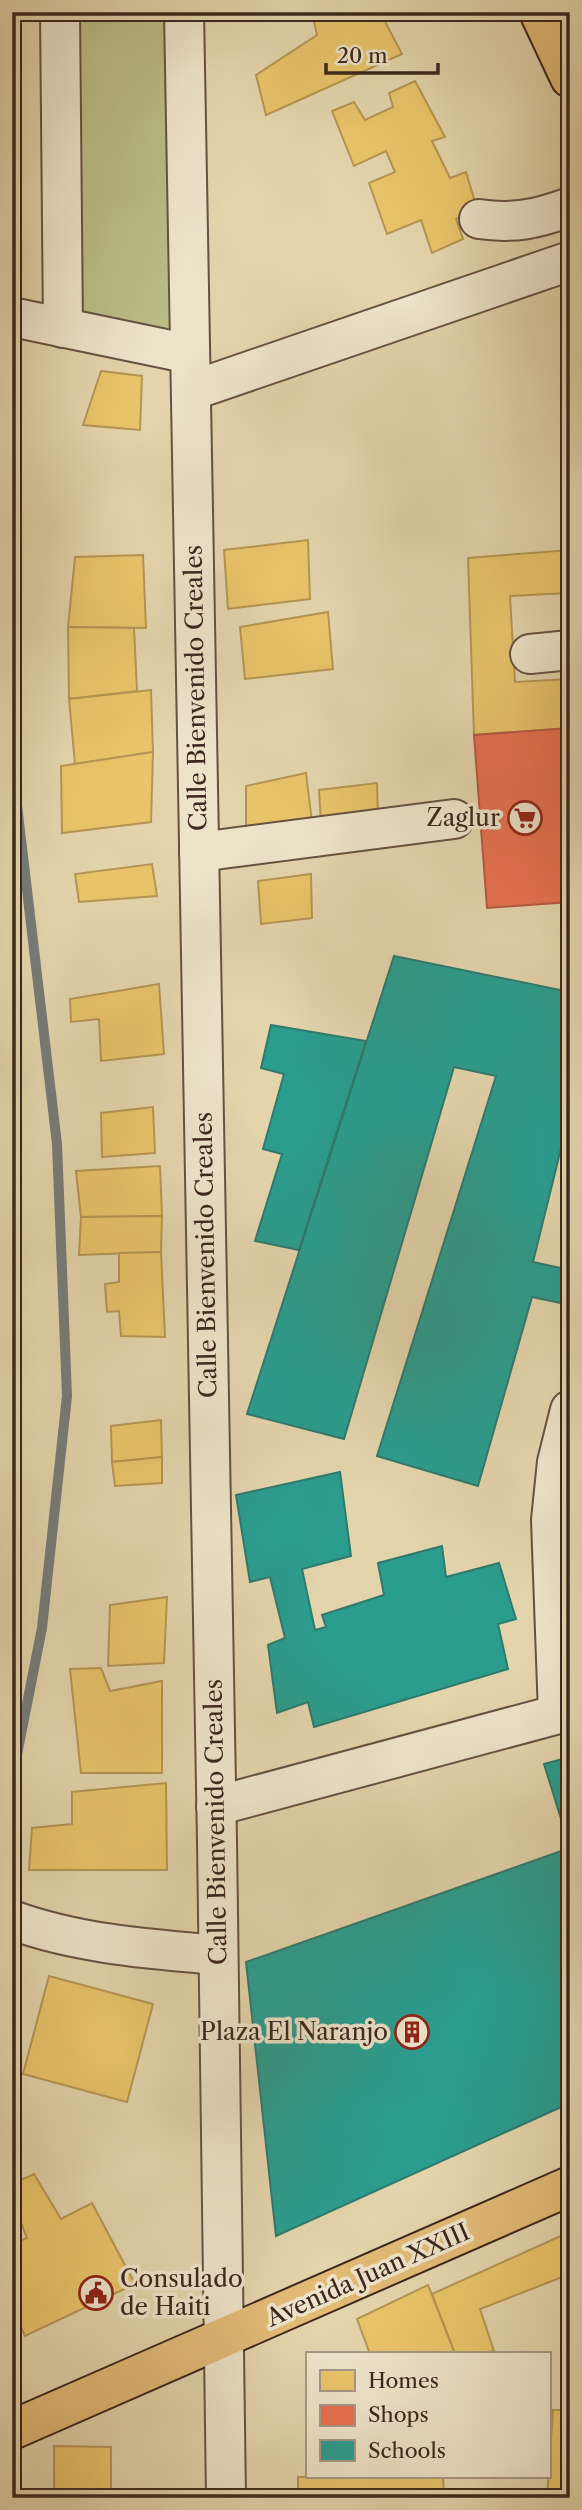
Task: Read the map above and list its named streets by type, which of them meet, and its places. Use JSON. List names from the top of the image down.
{
  "streets": {
    "main road": ["Avenida Juan XXIII"],
    "street": ["Calle Bienvenido Creales"]
  },
  "crossings": [
    ["Calle Bienvenido Creales", "Avenida Juan XXIII"]
  ],
  "places": {
    "supermarket": ["Zaglur"],
    "building": ["Plaza El Naranjo"],
    "public building": ["Consulado de Haiti"]
  },
  "legend": ["Homes", "Shops", "Schools"],
  "scale_bar": "20 m"
}
